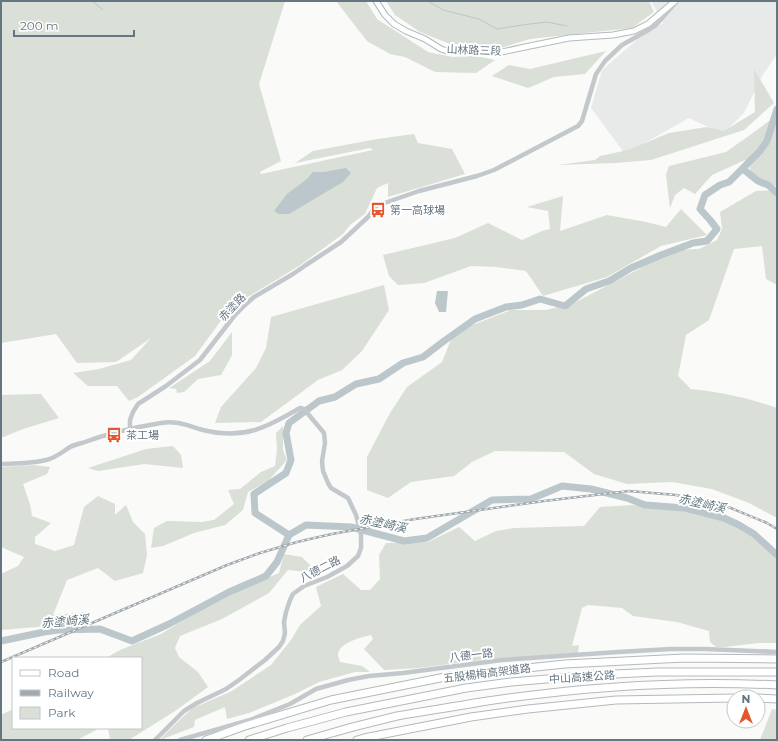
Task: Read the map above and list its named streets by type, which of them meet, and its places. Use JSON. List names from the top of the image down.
{
  "streets": {
    "highway": ["五股楊梅高架道路", "中山高速公路"],
    "main road": ["山林路三段"],
    "street": ["赤塗路", "八德二路", "八德一路"]
  },
  "crossings": [
    ["山林路三段", "赤塗路"],
    ["赤塗路", "八德二路"]
  ],
  "water": ["赤塗崎溪"],
  "places": {
    "bus stop": ["第一高球場", "茶工場"]
  },
  "legend": ["Road", "Railway", "Park"],
  "scale_bar": "200 m",
  "north": "top"
}
